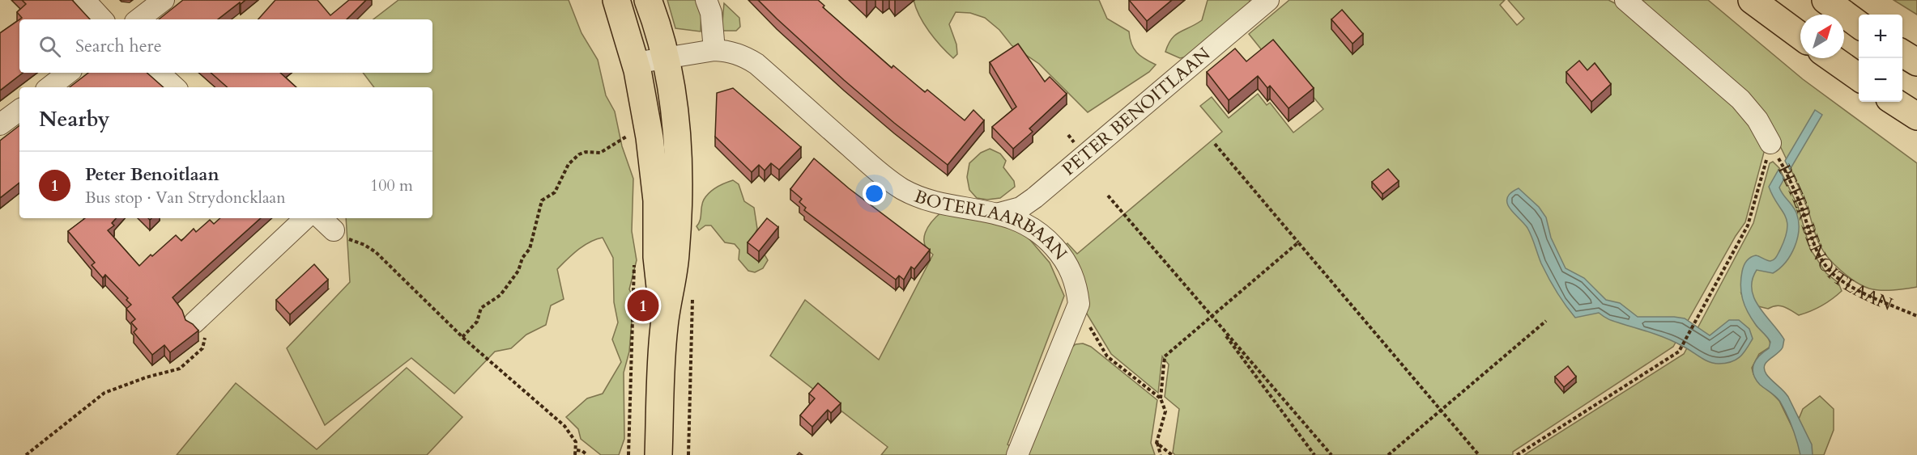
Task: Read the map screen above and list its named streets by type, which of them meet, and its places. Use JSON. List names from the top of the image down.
{
  "streets": {
    "street": ["PETER BENOITLAAN", "BOTERLAARBAAN"]
  },
  "crossings": [
    ["PETER BENOITLAAN", "BOTERLAARBAAN"]
  ],
  "north": "top right",
  "page": {
    "map_buttons": ["+", "−"],
    "search": "Search here",
    "heading": "Nearby",
    "list": [
      {
        "mark": "1",
        "name": "Peter Benoitlaan",
        "note": "Bus stop · Van Strydoncklaan",
        "value": "100 m"
      }
    ],
    "pins": "1"
  }
}
